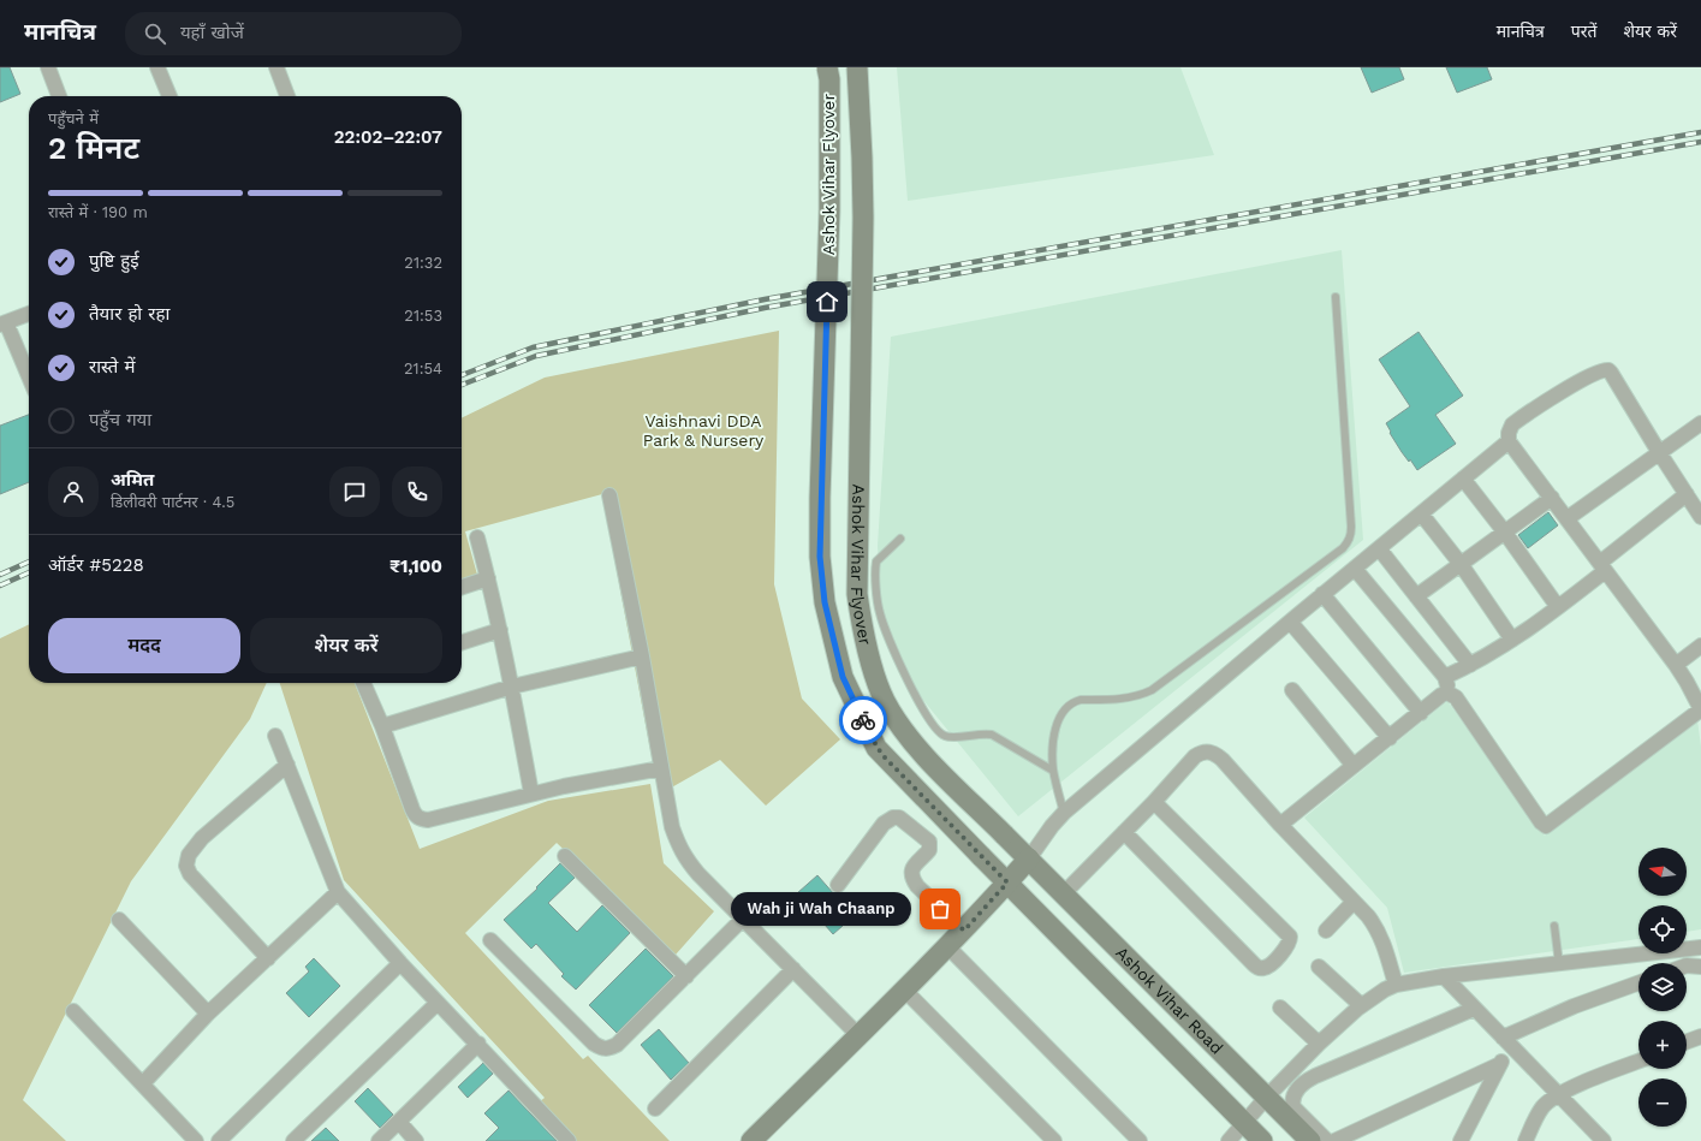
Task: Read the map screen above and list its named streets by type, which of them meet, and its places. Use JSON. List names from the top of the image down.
{
  "streets": {
    "main road": ["Ashok Vihar Flyover", "Ashok Vihar Road"]
  },
  "crossings": [
    ["Ashok Vihar Flyover", "Ashok Vihar Road"]
  ],
  "parks": ["Vaishnavi DDA Park & Nursery"],
  "places": ["Wah ji Wah Chaanp"],
  "north": "left",
  "page": {
    "header": "मानचित्र",
    "search": "यहाँ खोजें",
    "nav": ["मानचित्र", "परतें", "शेयर करें"],
    "heading": ["2 मिनट", "पहुँचने में", "22:02–22:07"],
    "panel": [
      "अमित",
      "डिलीवरी पार्टनर · 4.5",
      "ऑर्डर #5228",
      "₹1,100"
    ],
    "bar": "रास्ते में · 190 m",
    "list": [
      ["पुष्टि हुई", "21:32"],
      ["तैयार हो रहा", "21:53"],
      ["रास्ते में", "21:54"],
      "पहुँच गया"
    ],
    "buttons": ["मदद", "शेयर करें"],
    "map_buttons": ["+", "−"],
    "bubble": "Wah ji Wah Chaanp"
  }
}
